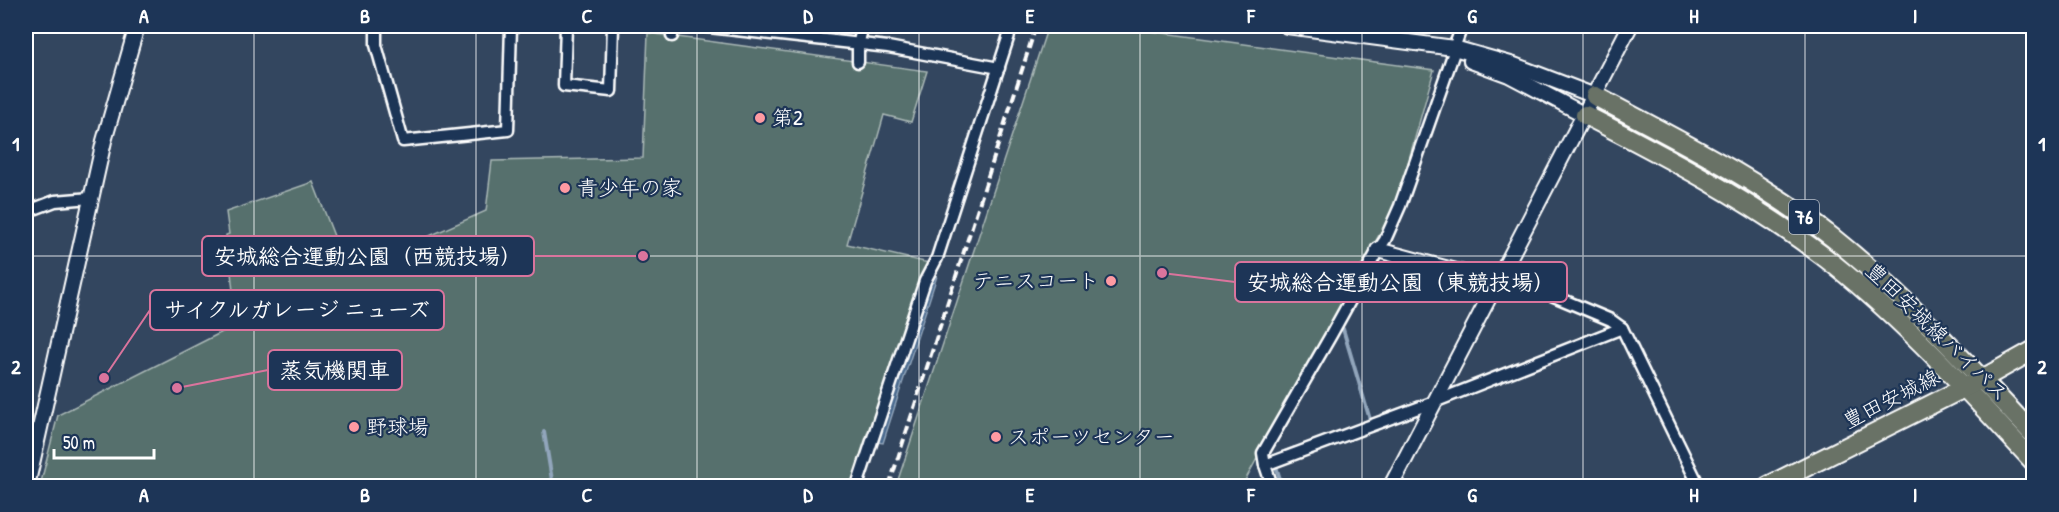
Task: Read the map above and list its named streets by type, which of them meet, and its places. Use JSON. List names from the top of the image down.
{
  "streets": {
    "main road": ["76", "豊田安城線バイパス", "豊田安城線"]
  },
  "crossings": [
    ["豊田安城線バイパス", "豊田安城線"]
  ],
  "places": [
    "第2",
    "青少年の家",
    "安城総合運動公園（西競技場）",
    "安城総合運動公園（東競技場）",
    "テニスコート",
    "サイクルガレージ ニューズ",
    "蒸気機関車",
    "野球場",
    "スポーツセンター"
  ],
  "scale_bar": "50 m",
  "grid": {
    "columns": [
      "A",
      "B",
      "C",
      "D",
      "E",
      "F",
      "G",
      "H",
      "I"
    ],
    "rows": ["1", "2"]
  }
}
